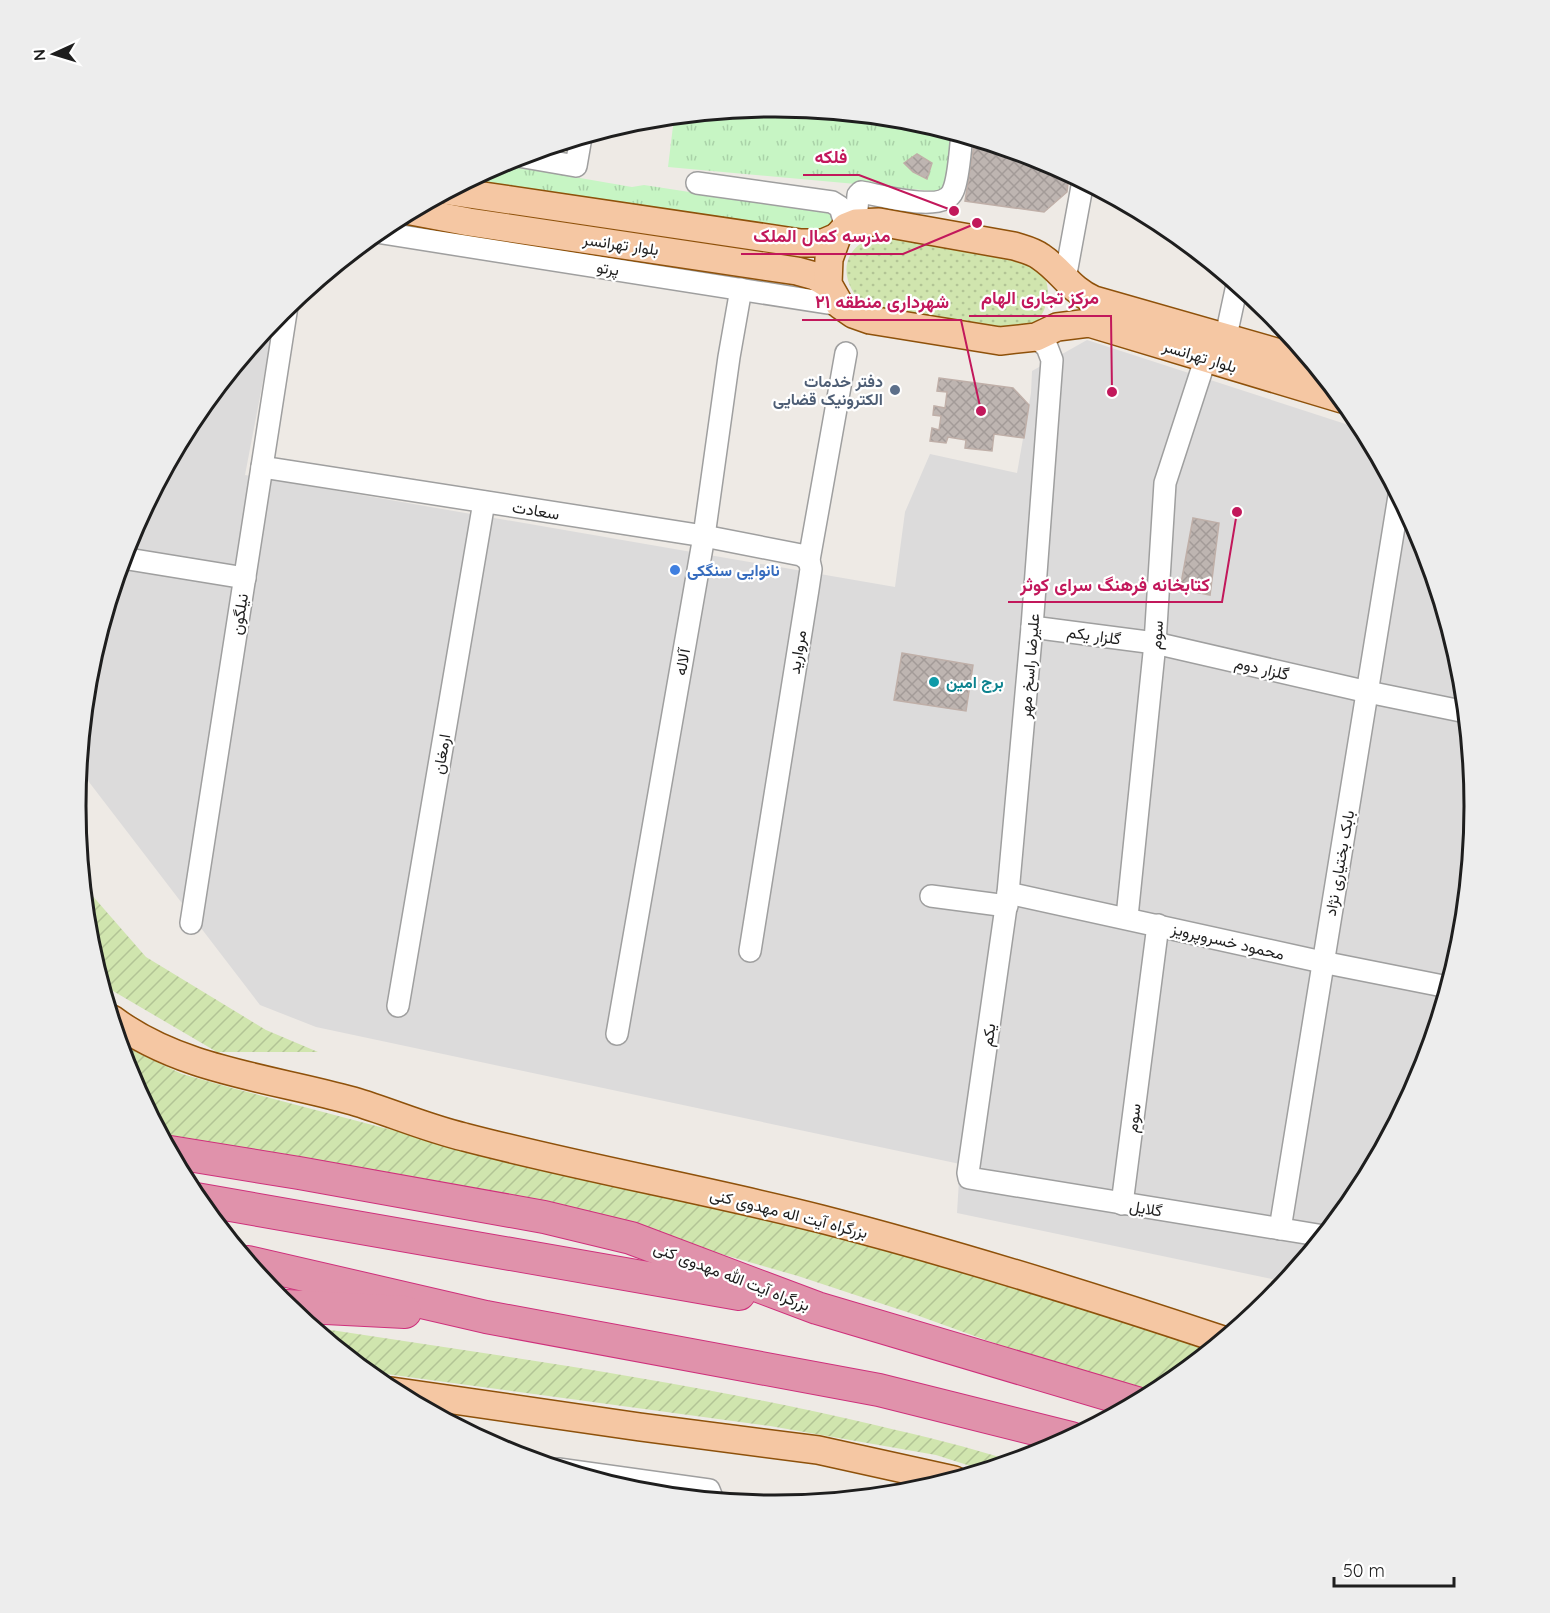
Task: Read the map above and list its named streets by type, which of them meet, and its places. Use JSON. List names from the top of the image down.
{
  "streets": {
    "highway": ["بزرگراه آیت الله مهدوی کنی"],
    "main road": ["بلوار تهرانسر", "بزرگراه آیت اله مهدوی کنی"],
    "street": [
      "پرتو",
      "سعادت",
      "نیلگون",
      "گلزار یکم",
      "سوم",
      "مروارید",
      "آلاله",
      "علیرضا راسخ مهر",
      "گلزار دوم",
      "ارمغان",
      "بابک بختیاری نژاد",
      "محمود خسروپرویز",
      "یکم",
      "گلایل"
    ]
  },
  "crossings": [
    ["بلوار تهرانسر", "پرتو"],
    ["بلوار تهرانسر", "سوم"],
    ["بلوار تهرانسر", "علیرضا راسخ مهر"],
    ["پرتو", "آلاله"],
    ["سعادت", "نیلگون"],
    ["سعادت", "مروارید"],
    ["سعادت", "آلاله"],
    ["سعادت", "ارمغان"],
    ["گلزار یکم", "سوم"],
    ["گلزار یکم", "علیرضا راسخ مهر"],
    ["گلزار یکم", "گلزار دوم"],
    ["سوم", "گلزار دوم"],
    ["سوم", "محمود خسروپرویز"],
    ["سوم", "گلایل"],
    ["علیرضا راسخ مهر", "محمود خسروپرویز"],
    ["علیرضا راسخ مهر", "یکم"],
    ["گلزار دوم", "بابک بختیاری نژاد"],
    ["بابک بختیاری نژاد", "محمود خسروپرویز"],
    ["بابک بختیاری نژاد", "گلایل"],
    ["محمود خسروپرویز", "یکم"],
    ["یکم", "گلایل"]
  ],
  "places": [
    "فلکه",
    "مدرسه کمال الملک",
    "دفتر خدمات الکترونیک قضایی",
    "مرکز تجاری الهام",
    "شهرداری منطقه ۲۱",
    "کتابخانه فرهنگ سرای کوثر",
    "نانوایی سنگکی",
    "برج امین"
  ],
  "scale_bar": "50 m",
  "north": "left"
}
